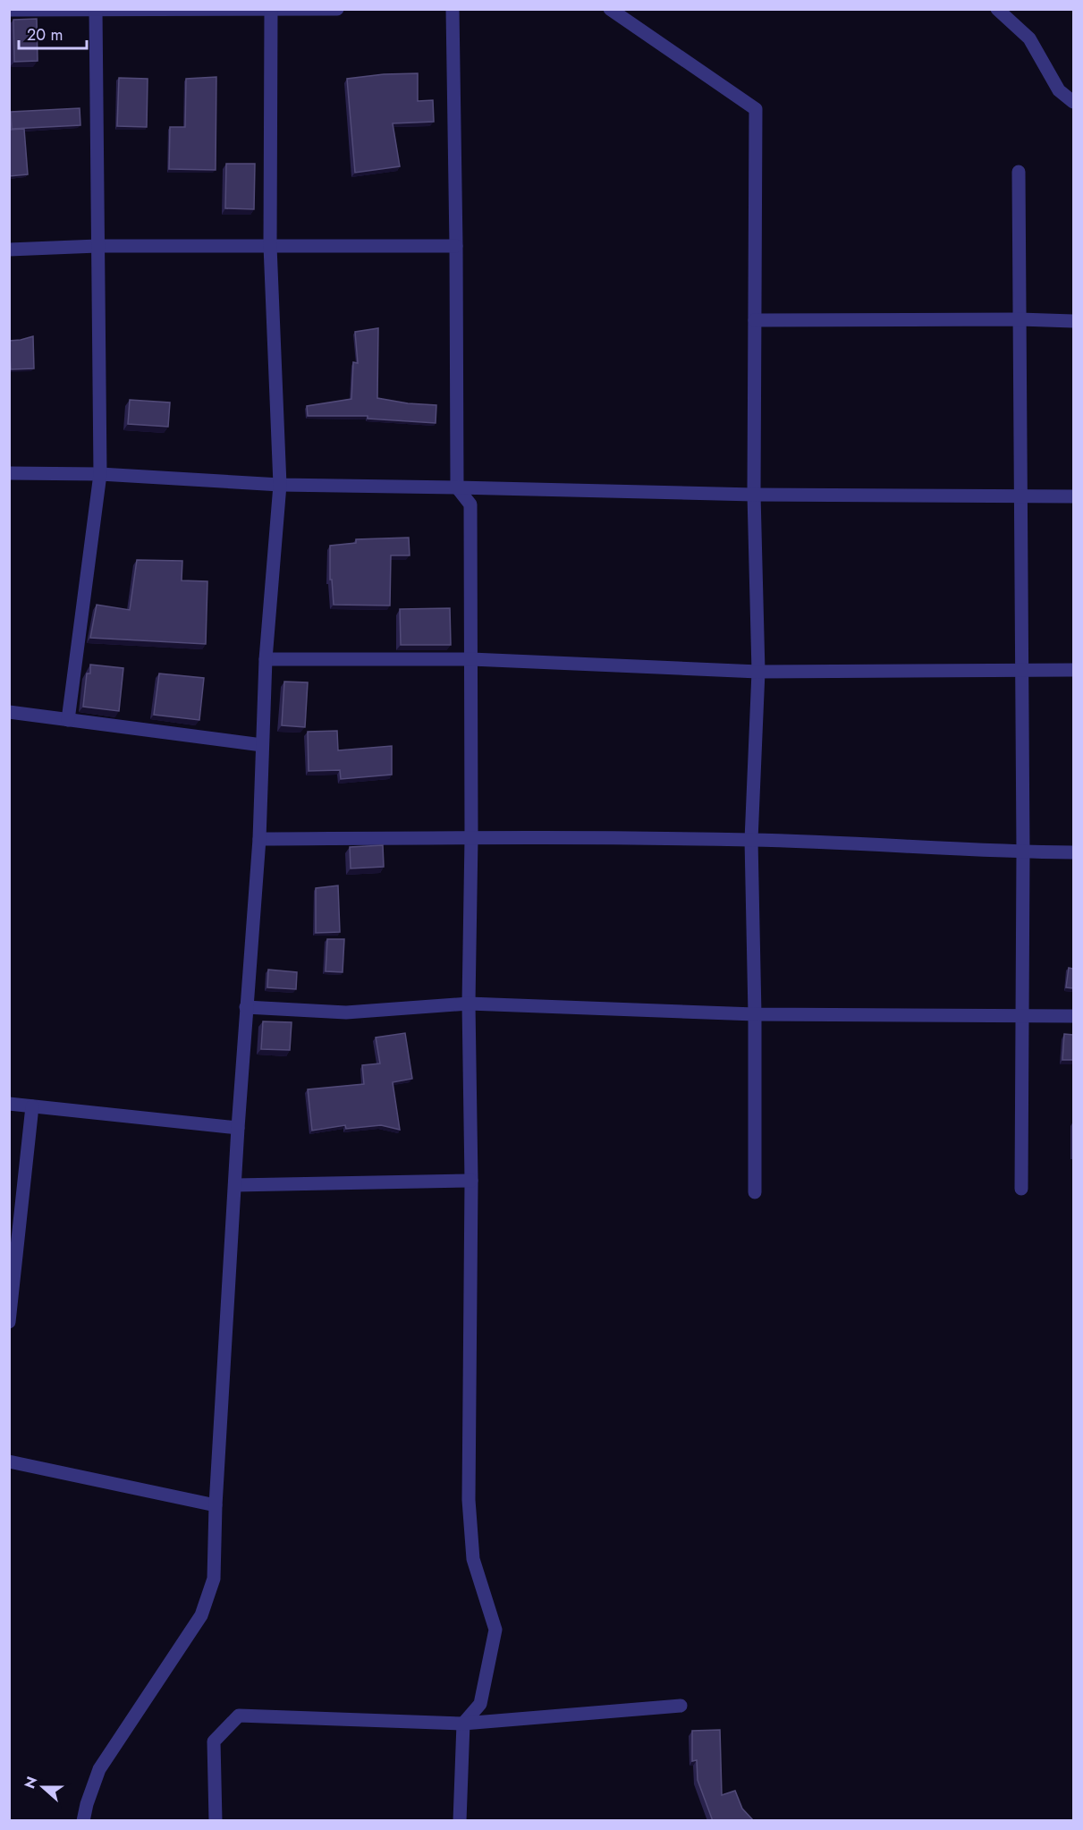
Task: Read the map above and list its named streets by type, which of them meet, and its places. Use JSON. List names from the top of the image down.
{
  "scale_bar": "20 m",
  "north": "left"
}
